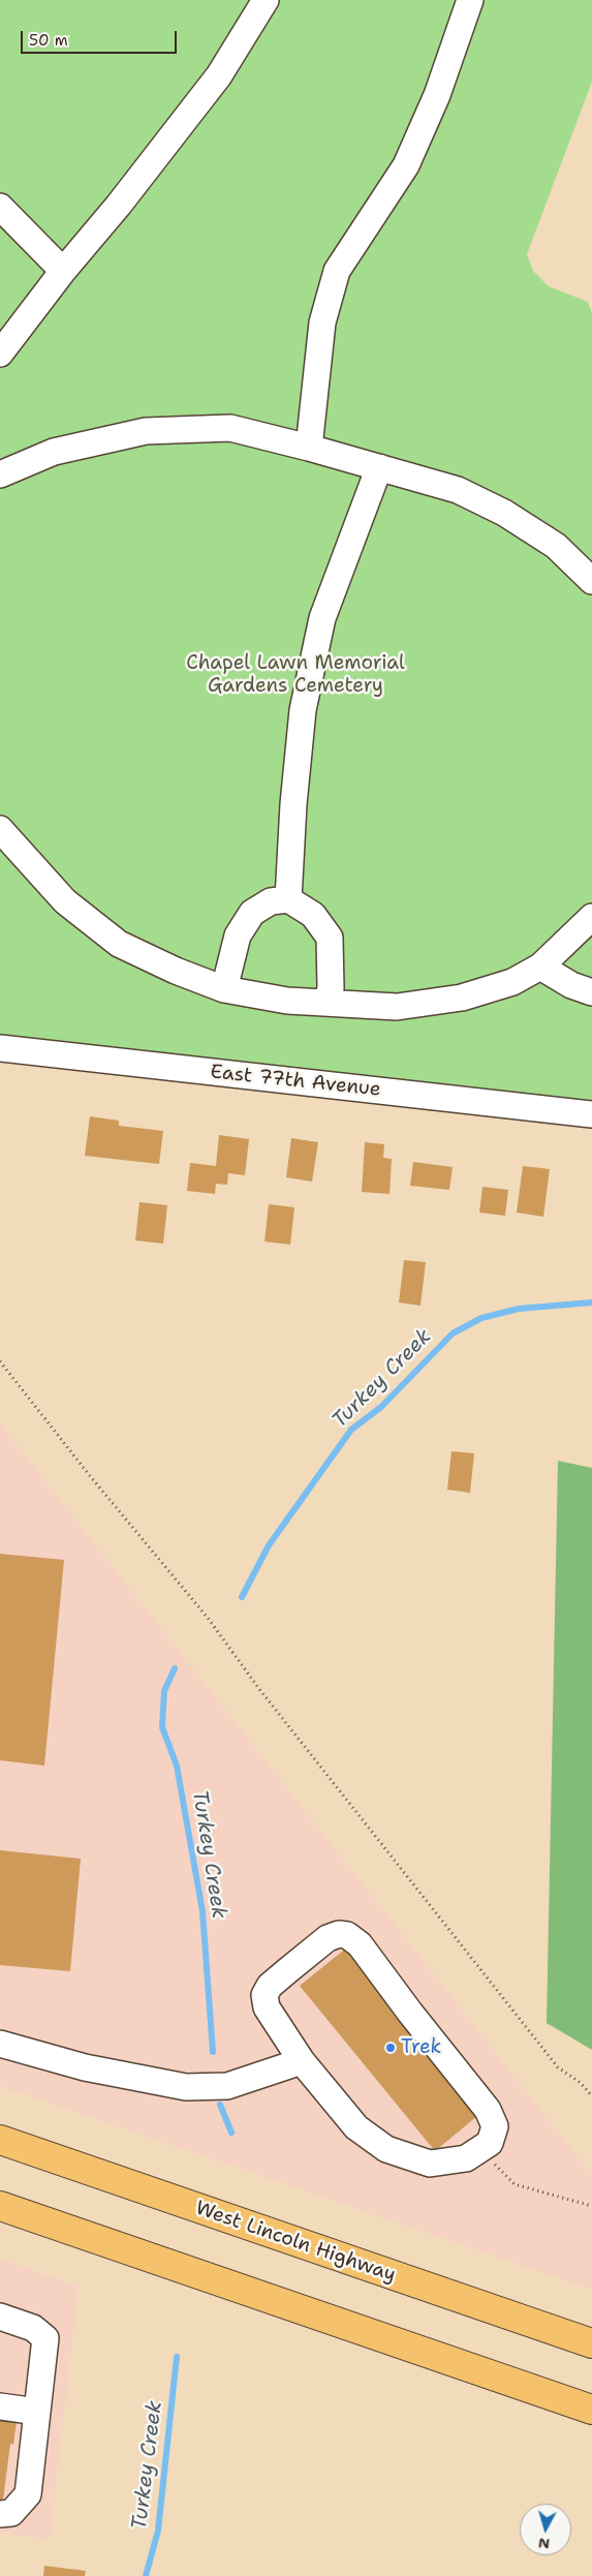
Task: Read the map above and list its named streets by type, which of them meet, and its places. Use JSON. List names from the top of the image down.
{
  "streets": {
    "main road": ["West Lincoln Highway"],
    "street": ["East 77th Avenue"]
  },
  "water": ["Turkey Creek"],
  "parks": ["Chapel Lawn Memorial Gardens Cemetery"],
  "places": ["Trek"],
  "scale_bar": "50 m",
  "north": "bottom"
}
